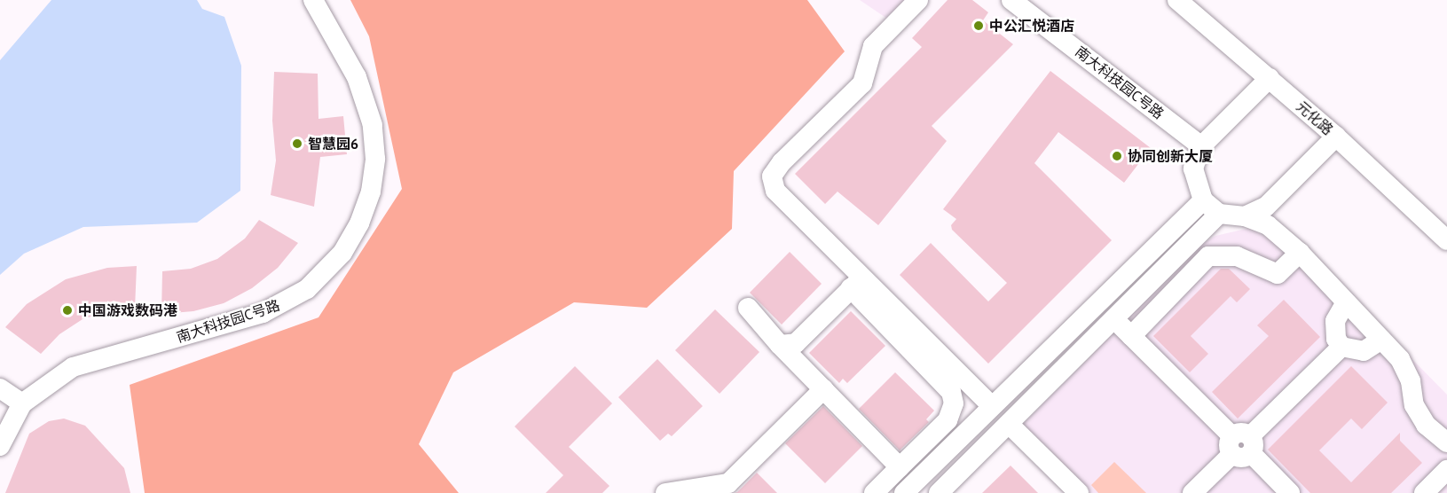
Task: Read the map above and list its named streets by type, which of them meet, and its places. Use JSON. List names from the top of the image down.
{
  "streets": {
    "street": ["南大科技园C号路", "元化路"]
  },
  "places": [
    "中公汇悦酒店",
    "智慧园6",
    "协同创新大厦",
    "中国游戏数码港"
  ]
}
